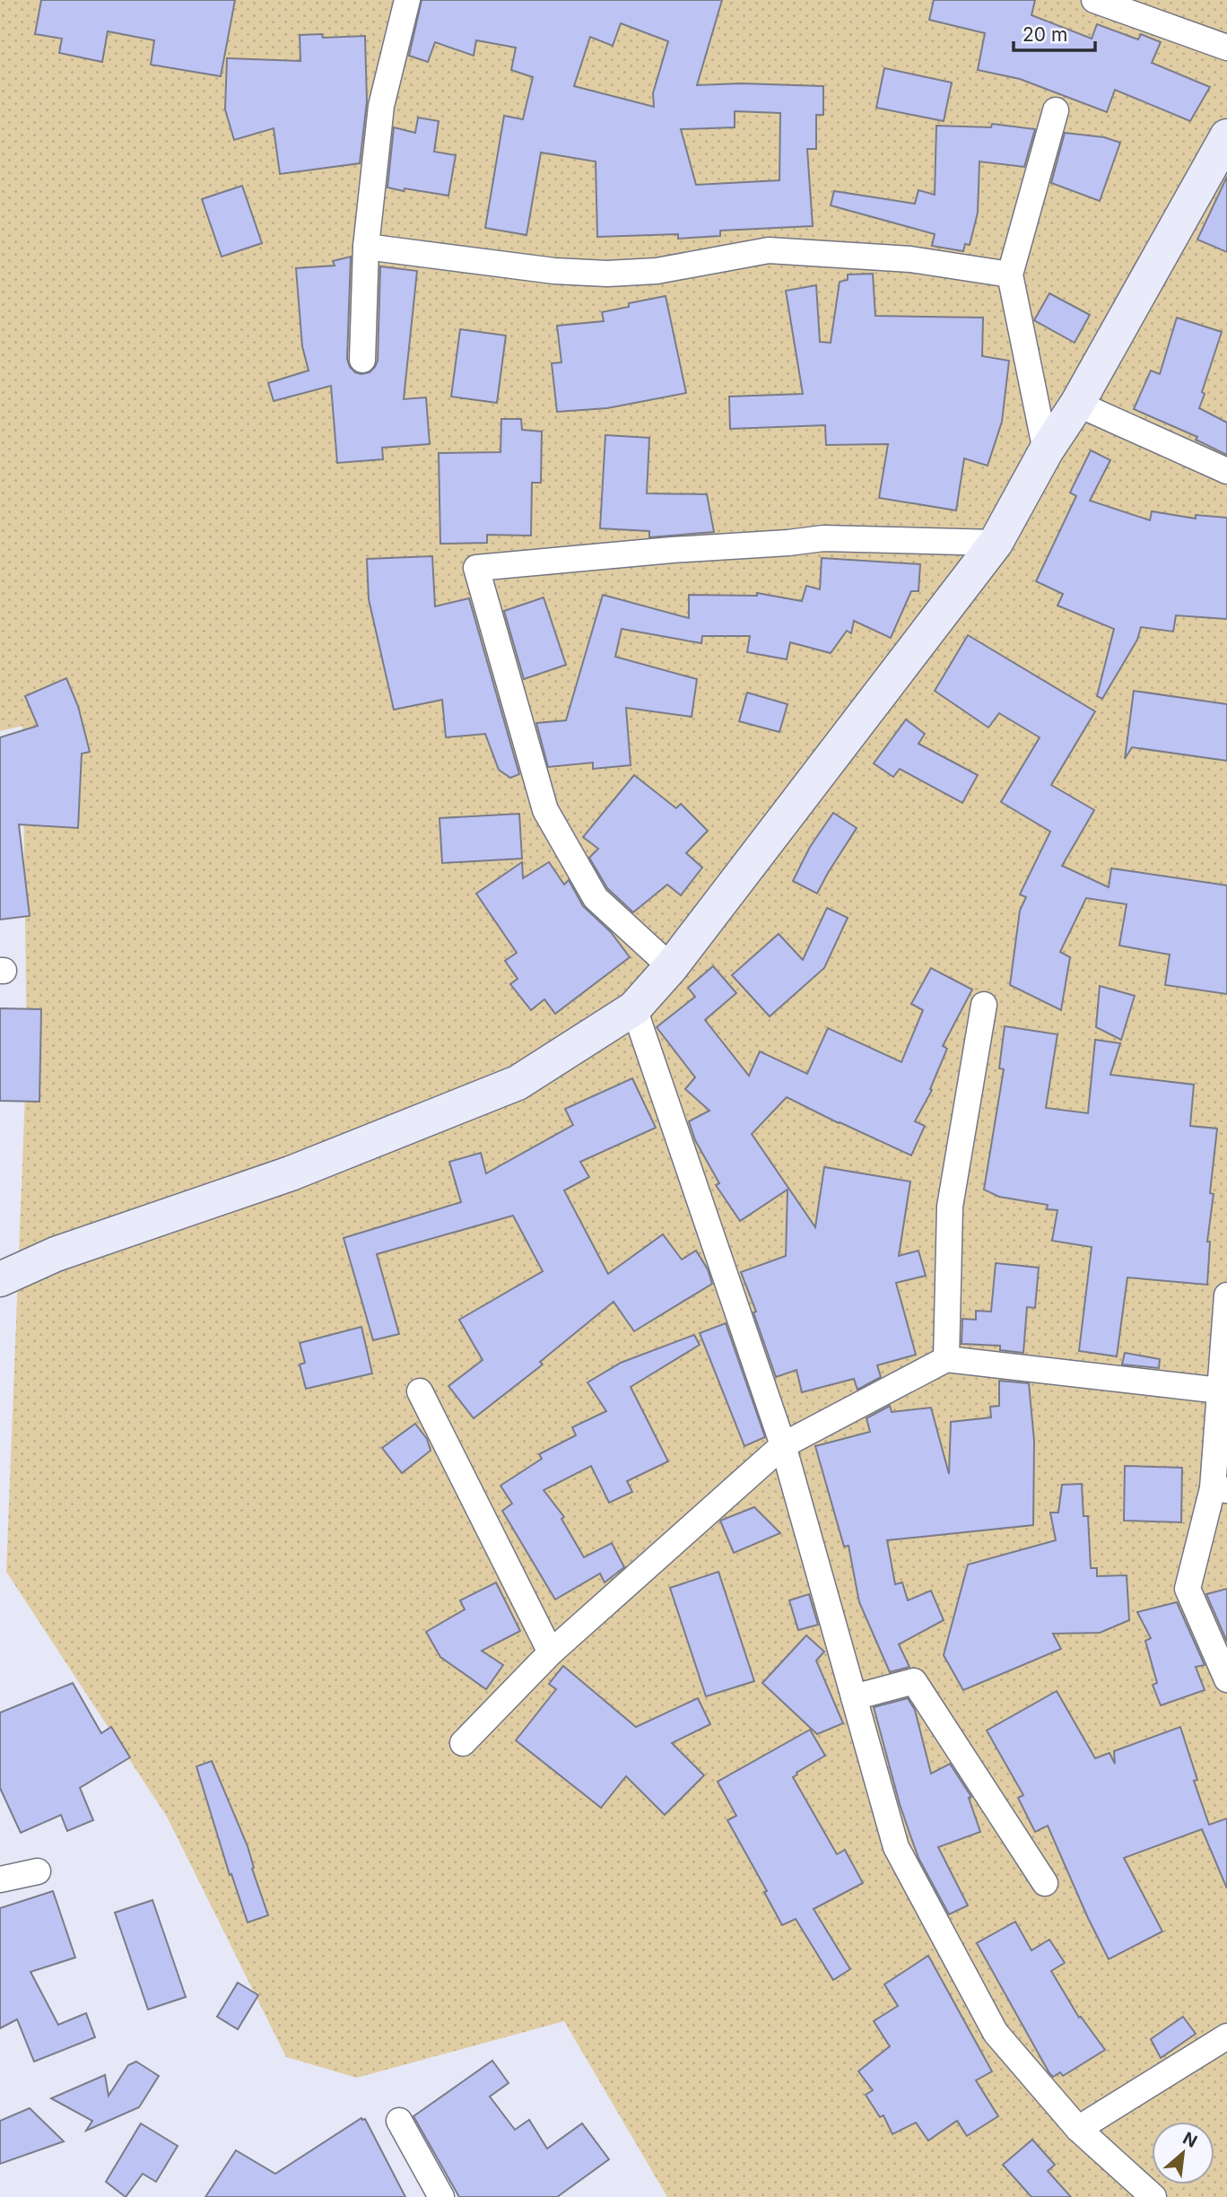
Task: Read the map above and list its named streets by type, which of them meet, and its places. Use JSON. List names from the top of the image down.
{
  "scale_bar": "20 m",
  "north": "top right"
}
